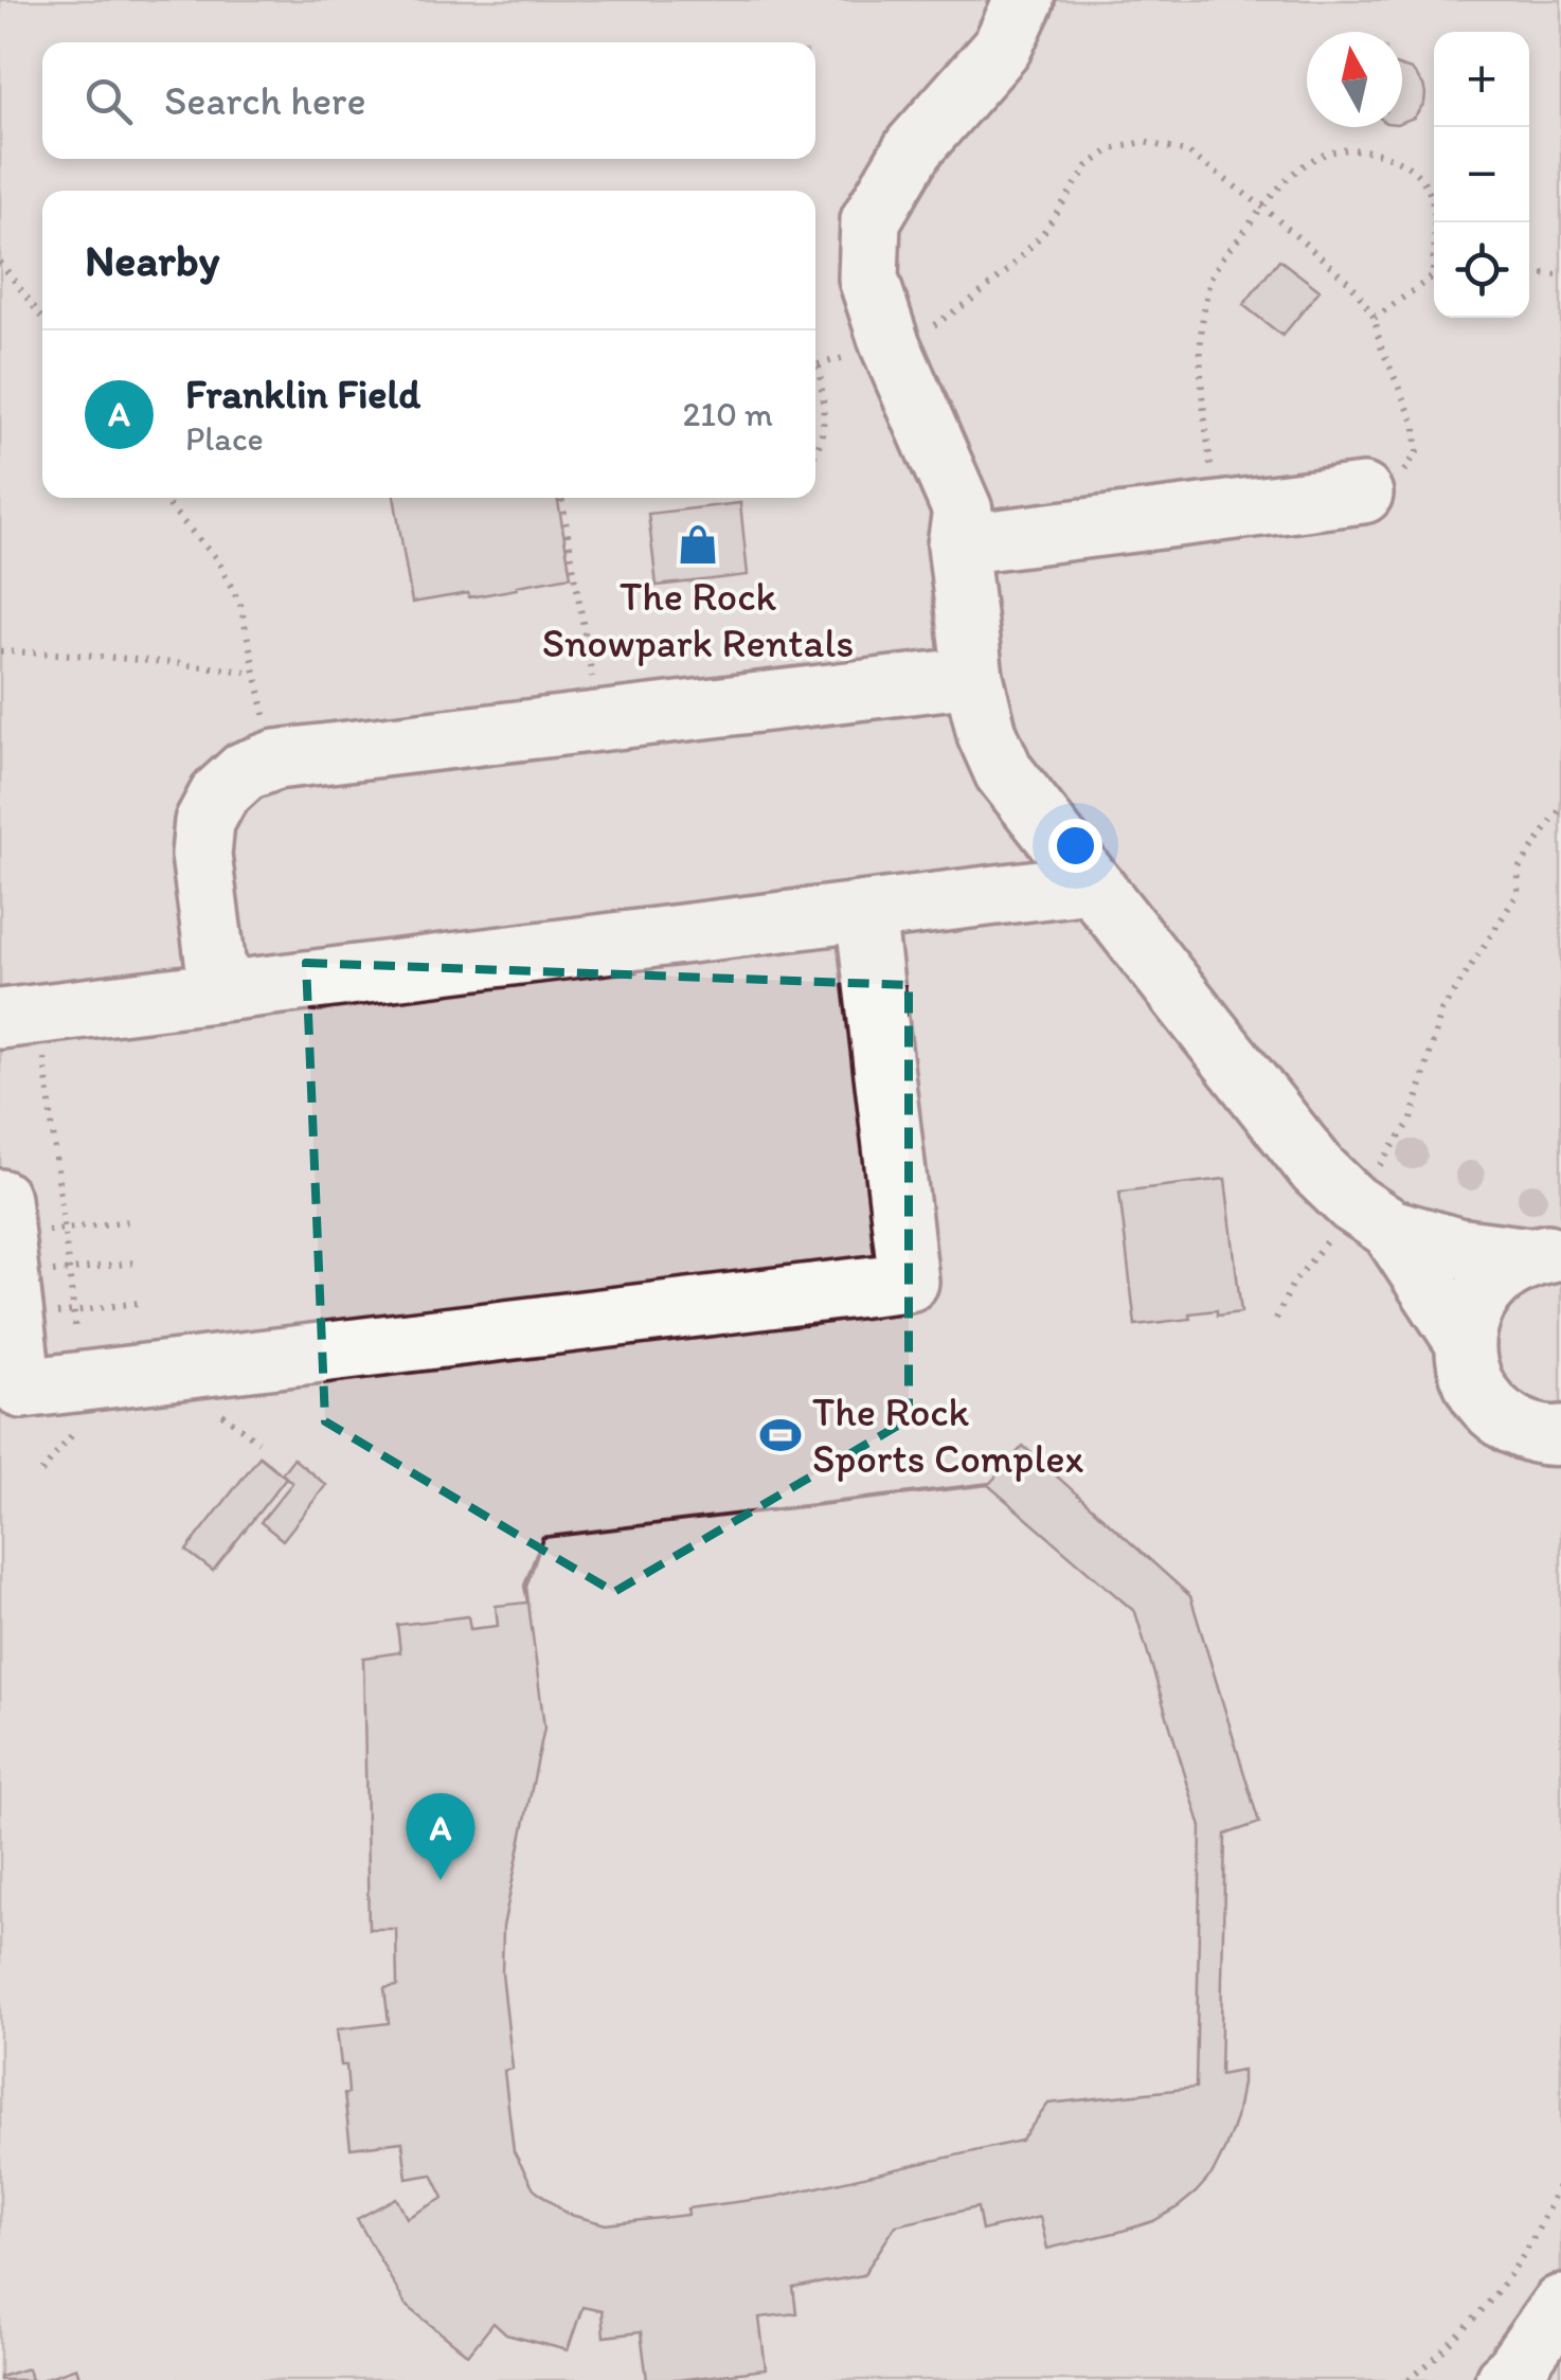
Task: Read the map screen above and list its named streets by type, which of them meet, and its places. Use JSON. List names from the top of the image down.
{
  "places": {
    "shop": ["The Rock Snowpark Rentals"],
    "sports": ["The Rock Sports Complex"]
  },
  "north": "top",
  "page": {
    "map_buttons": ["+", "−"],
    "search": "Search here",
    "heading": "Nearby",
    "list": [
      {
        "mark": "A",
        "name": "Franklin Field",
        "note": "Place",
        "value": "210 m"
      }
    ],
    "pins": "A"
  }
}
